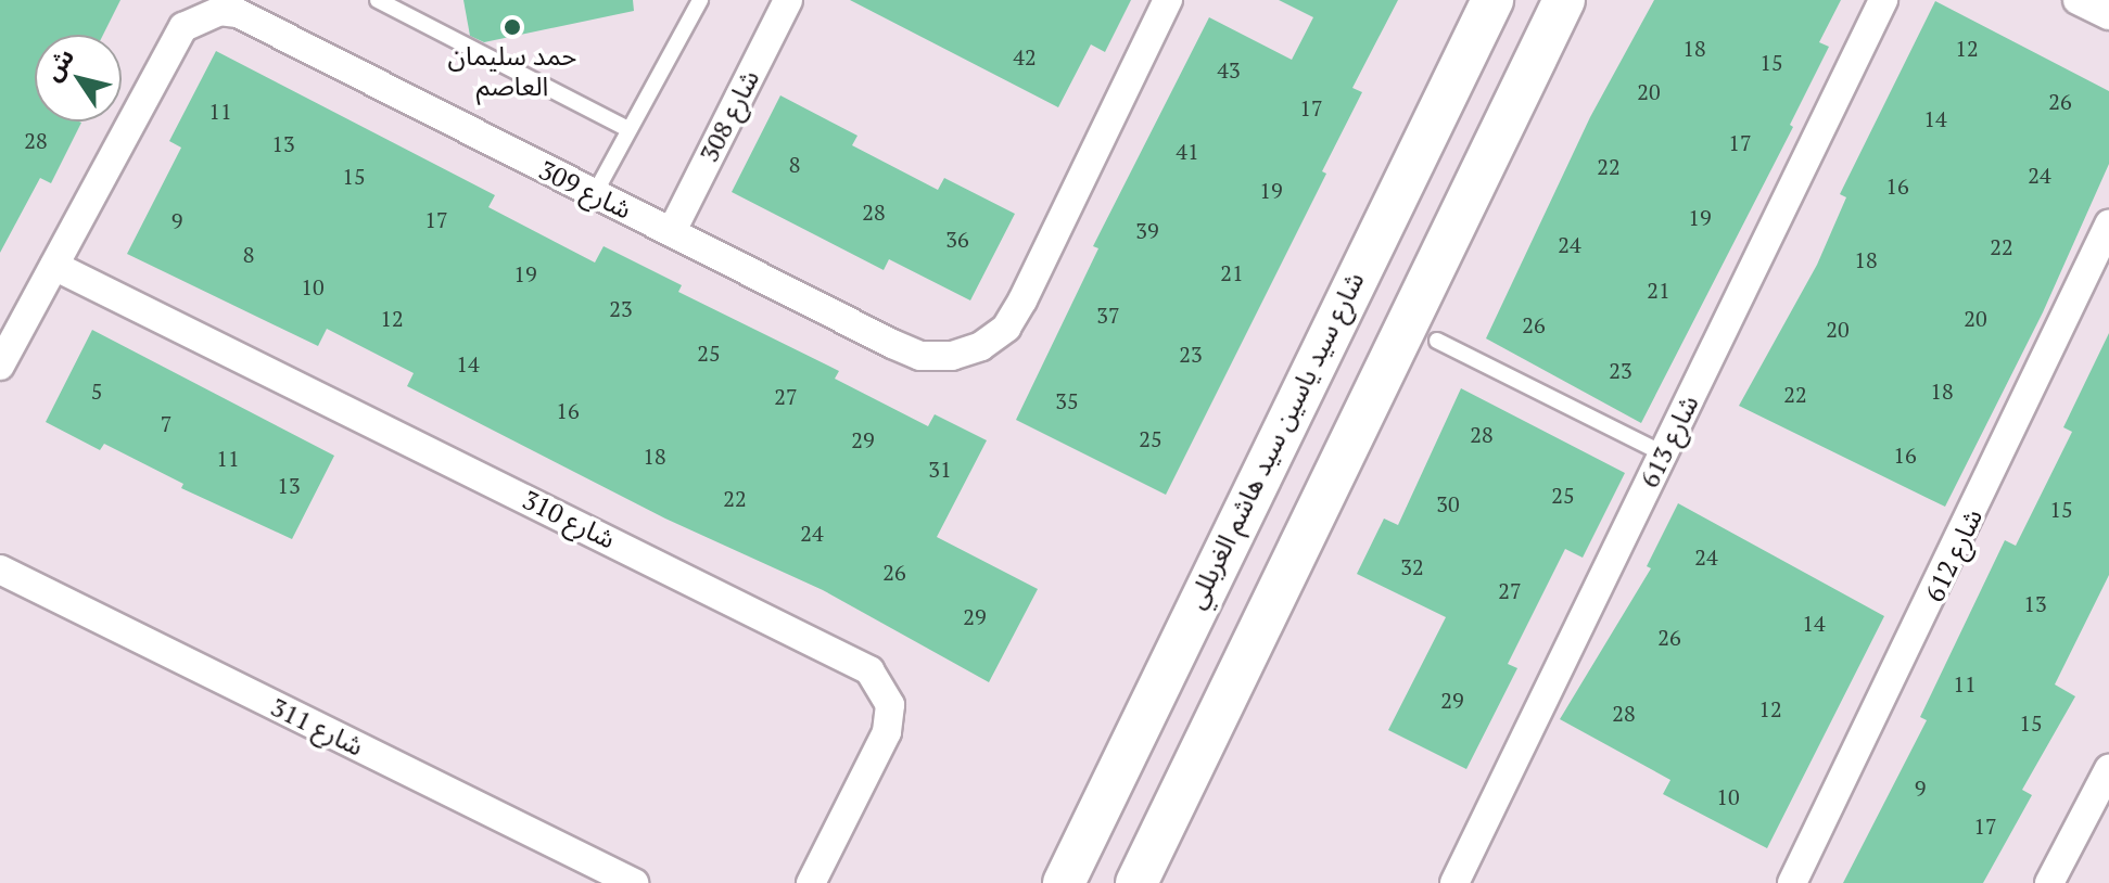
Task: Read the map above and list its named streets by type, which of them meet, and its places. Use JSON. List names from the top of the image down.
{
  "streets": {
    "street": [
      "شارع 308",
      "شارع 309",
      "شارع سيد ياسين سيد هاشم الغربللي",
      "شارع 613",
      "شارع 310",
      "شارع 612",
      "شارع 311"
    ]
  },
  "crossings": [
    ["شارع 308", "شارع 309"],
    ["شارع 309", "شارع 310"]
  ],
  "places": ["حمد سليمان العاصم"],
  "house_numbers": [
    "18",
    "12",
    "42",
    "15",
    "43",
    "20",
    "26",
    "17",
    "11",
    "14",
    "28",
    "17",
    "13",
    "41",
    "8",
    "22",
    "24",
    "15",
    "16",
    "19",
    "28",
    "19",
    "17",
    "9",
    "39",
    "36",
    "24",
    "22",
    "8",
    "18",
    "21",
    "19",
    "10",
    "21",
    "23",
    "37",
    "12",
    "20",
    "26",
    "20",
    "25",
    "23",
    "14",
    "23",
    "5",
    "18",
    "22",
    "27",
    "35",
    "16",
    "7",
    "28",
    "25",
    "29",
    "16",
    "18",
    "11",
    "31",
    "13",
    "25",
    "22",
    "30",
    "15",
    "24",
    "24",
    "32",
    "26",
    "27",
    "13",
    "29",
    "14",
    "26",
    "11",
    "29",
    "12",
    "28",
    "15",
    "9",
    "10",
    "17"
  ],
  "north": "top left"
}
